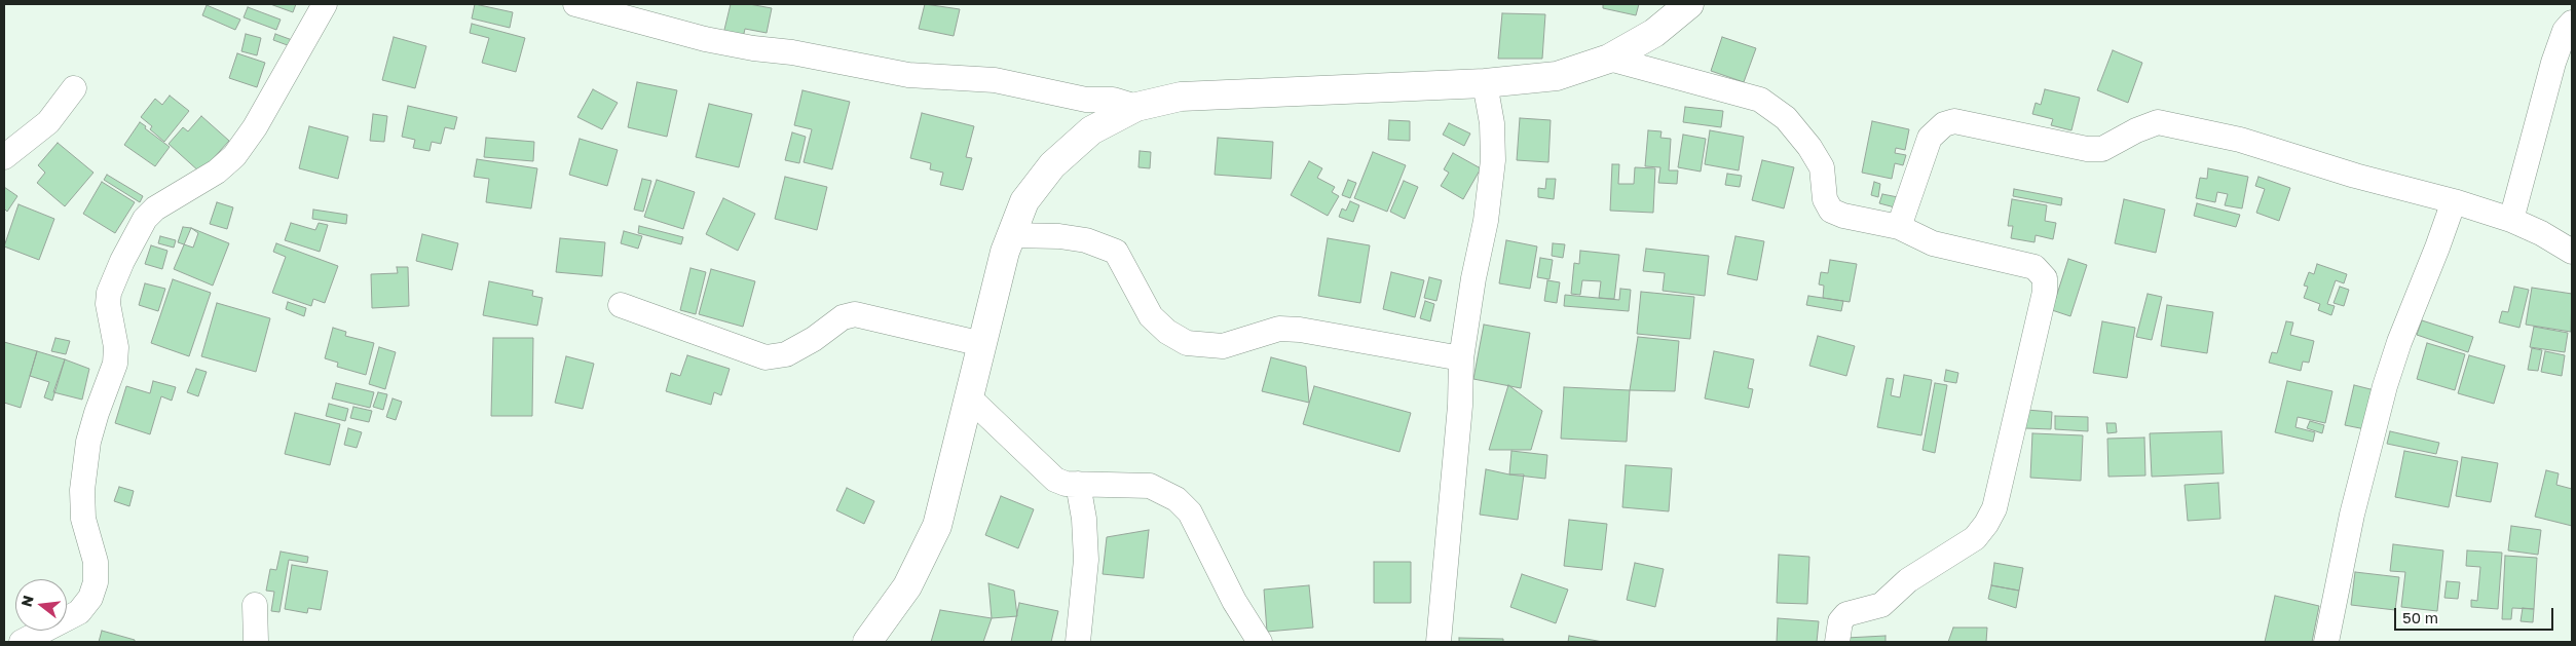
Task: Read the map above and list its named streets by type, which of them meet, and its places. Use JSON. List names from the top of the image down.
{
  "scale_bar": "50 m",
  "north": "left"
}
